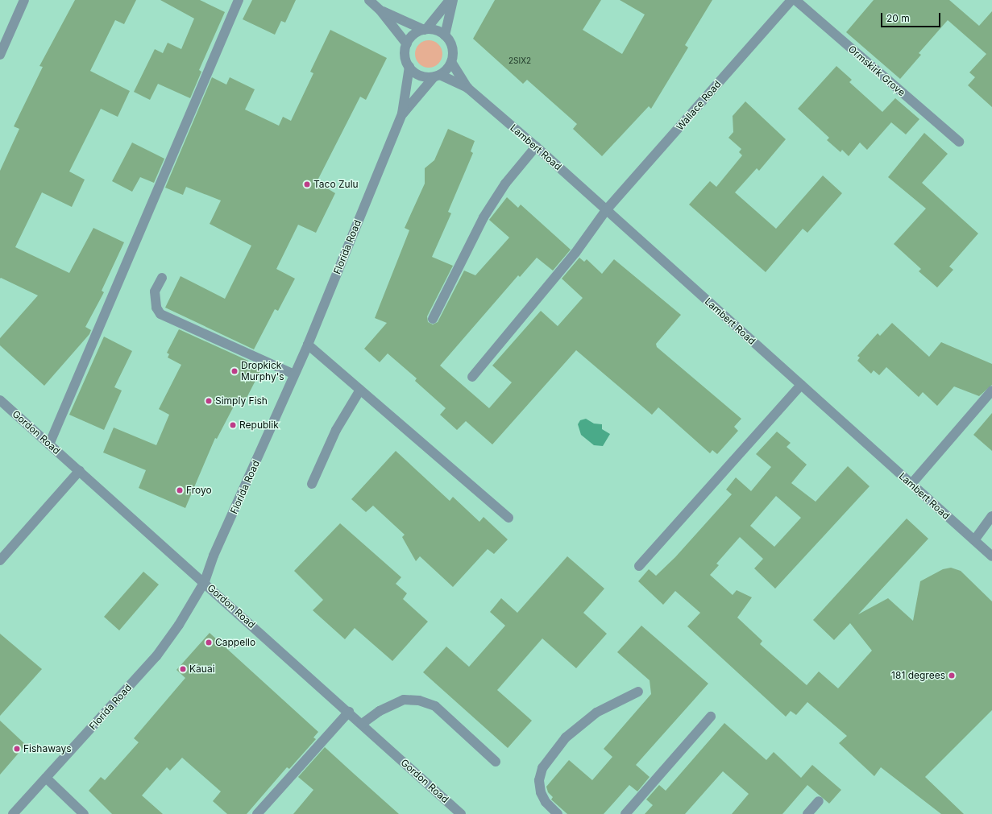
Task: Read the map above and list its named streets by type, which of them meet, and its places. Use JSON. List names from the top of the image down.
{
  "streets": {
    "street": [
      "Ormskirk Grove",
      "Wallace Road",
      "Lambert Road",
      "Florida Road",
      "Gordon Road"
    ]
  },
  "crossings": [
    ["Wallace Road", "Lambert Road"],
    ["Lambert Road", "Florida Road"],
    ["Florida Road", "Gordon Road"]
  ],
  "places": [
    "Taco Zulu",
    "Dropkick Murphy's",
    "Simply Fish",
    "Republik",
    "Froyo",
    "Cappello",
    "Kauai",
    "181 degrees",
    "Fishaways"
  ],
  "house_numbers": ["2SIX2"],
  "scale_bar": "20 m"
}
